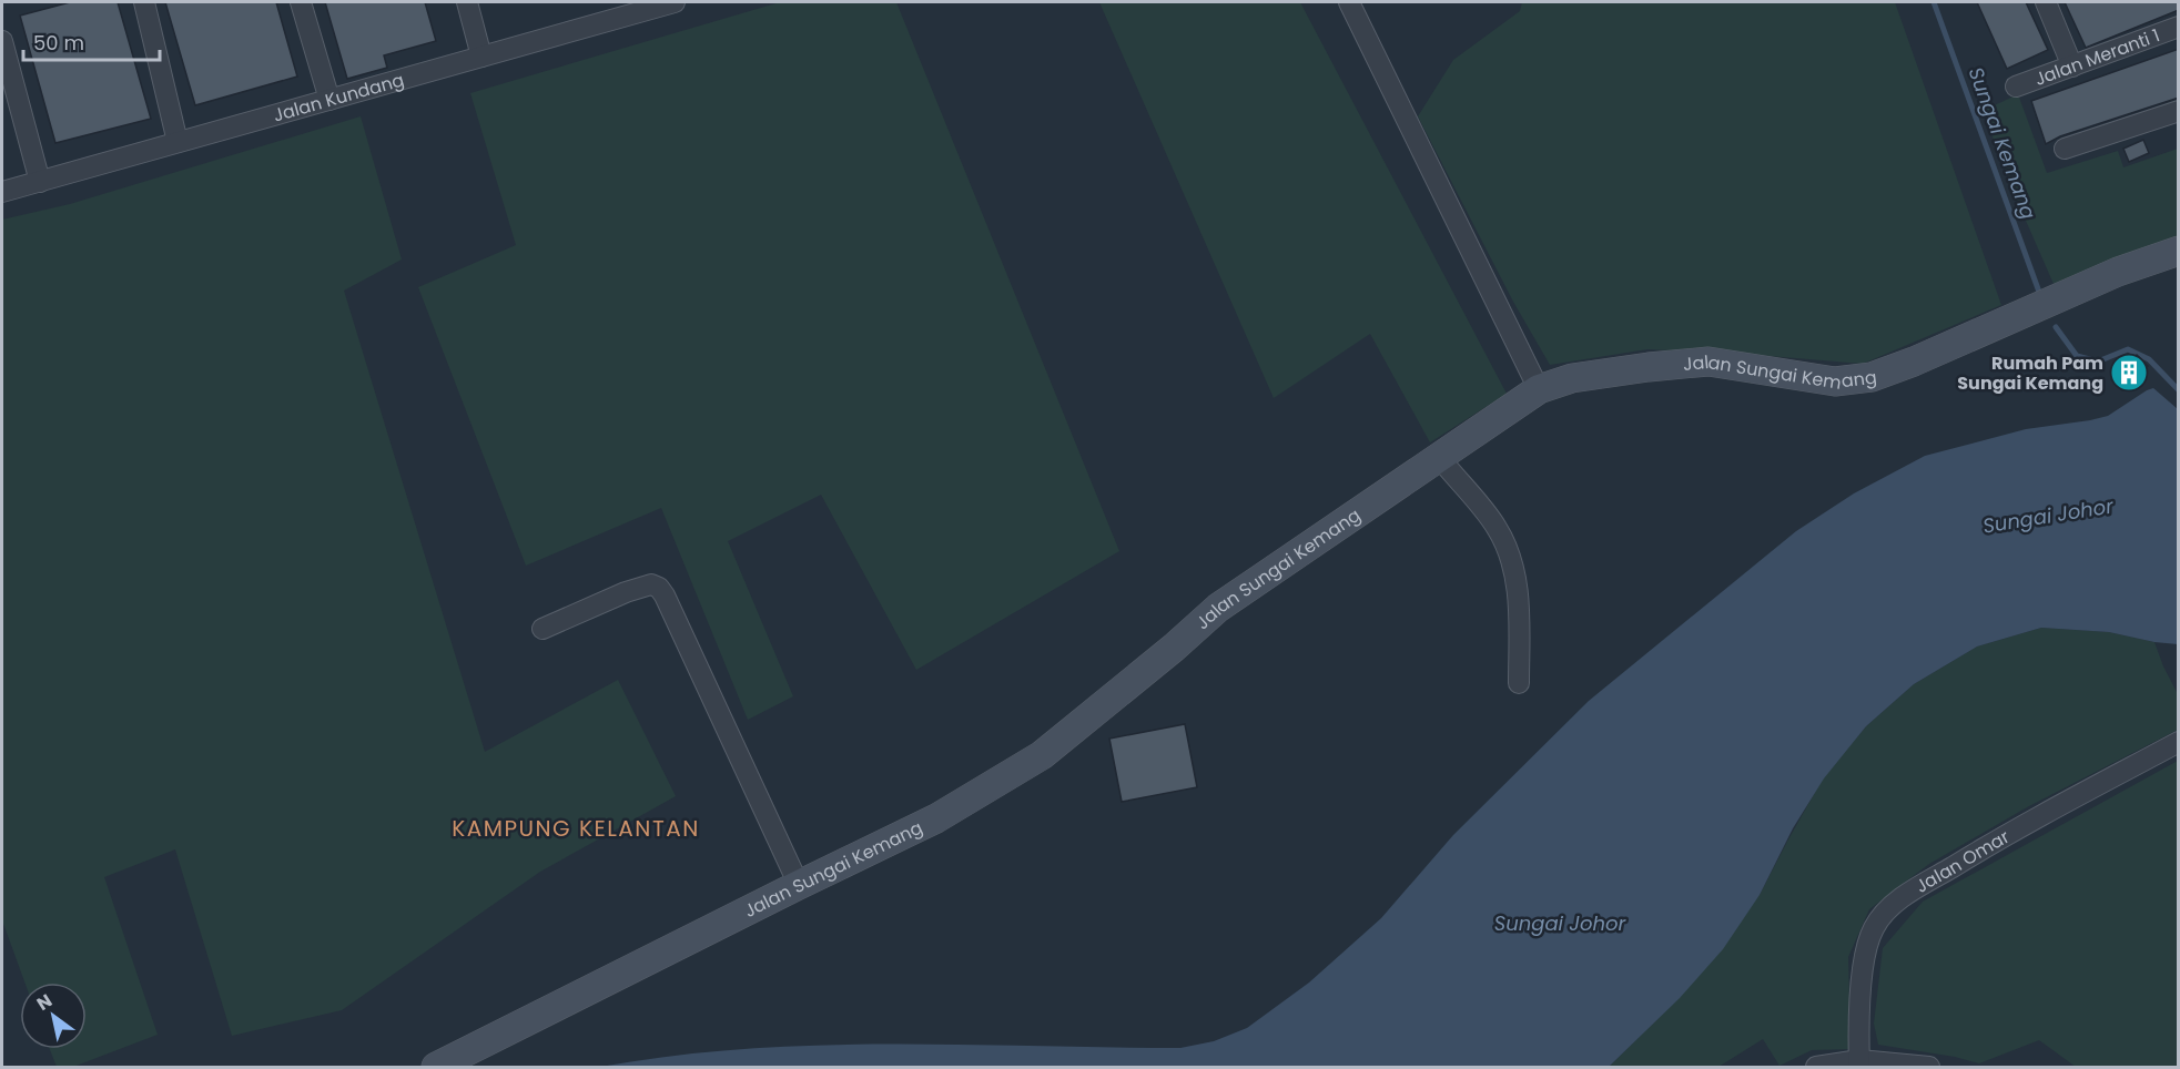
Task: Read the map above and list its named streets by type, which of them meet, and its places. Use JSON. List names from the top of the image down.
{
  "streets": {
    "street": [
      "Jalan Meranti 1",
      "Jalan Kundang",
      "Jalan Sungai Kemang",
      "Jalan Omar"
    ]
  },
  "districts": ["KAMPUNG KELANTAN"],
  "water": ["Sungai Kemang", "Sungai Johor"],
  "places": {
    "building": ["Rumah Pam Sungai Kemang"]
  },
  "scale_bar": "50 m",
  "north": "top left"
}
